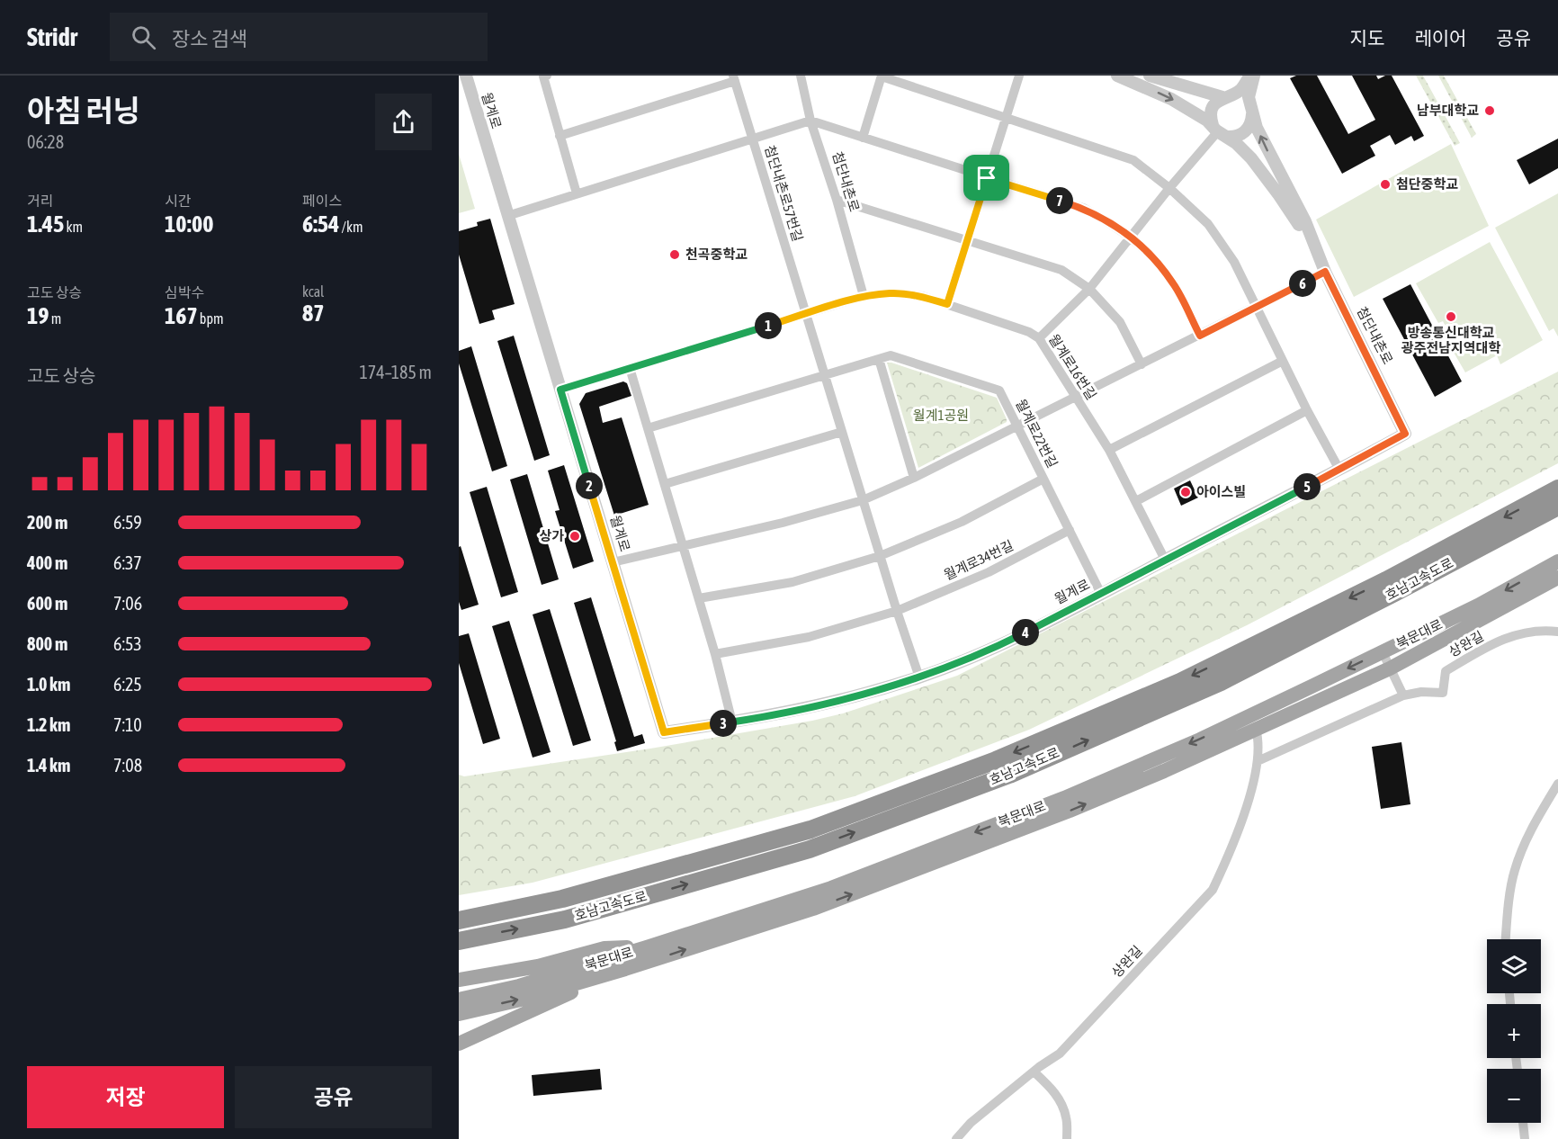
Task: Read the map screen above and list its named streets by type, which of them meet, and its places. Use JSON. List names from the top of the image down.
{
  "streets": {
    "highway": ["호남고속도로"],
    "main road": ["북문대로"],
    "street": [
      "월계로",
      "첨단내촌로",
      "첨단내촌로57번길",
      "월계로16번길",
      "월계로22번길",
      "월계로34번길",
      "상완길"
    ]
  },
  "crossings": [
    ["월계로", "첨단내촌로"],
    ["월계로", "월계로16번길"],
    ["월계로", "월계로22번길"],
    ["첨단내촌로", "월계로16번길"],
    ["첨단내촌로57번길", "월계로16번길"],
    ["월계로22번길", "월계로34번길"],
    ["북문대로", "상완길"]
  ],
  "parks": ["월계1공원"],
  "places": [
    "남부대학교",
    "첨단중학교",
    "천곡중학교",
    "방송통신대학교 광주전남지역대학",
    "아이스빌",
    "상가"
  ],
  "page": {
    "header": "Stridr",
    "search": "장소 검색",
    "nav": ["지도", "레이어", "공유"],
    "heading": ["아침 러닝", "06:28"],
    "stats": [
      ["거리", "1.45 km"],
      ["시간", "10:00"],
      ["페이스", "6:54 /km"],
      ["고도 상승", "19 m"],
      ["심박수", "167 bpm"],
      ["kcal", "87"]
    ],
    "pins": [
      "7",
      "6",
      "1",
      "2",
      "5",
      "4",
      "3"
    ],
    "chart": ["고도 상승", "174–185 m"],
    "list": [
      {
        "name": "200 m",
        "note": "6:59"
      },
      {
        "name": "400 m",
        "note": "6:37"
      },
      {
        "name": "600 m",
        "note": "7:06"
      },
      {
        "name": "800 m",
        "note": "6:53"
      },
      {
        "name": "1.0 km",
        "note": "6:25"
      },
      {
        "name": "1.2 km",
        "note": "7:10"
      },
      {
        "name": "1.4 km",
        "note": "7:08"
      }
    ],
    "map_buttons": ["+", "−"],
    "buttons": ["저장", "공유"]
  }
}
